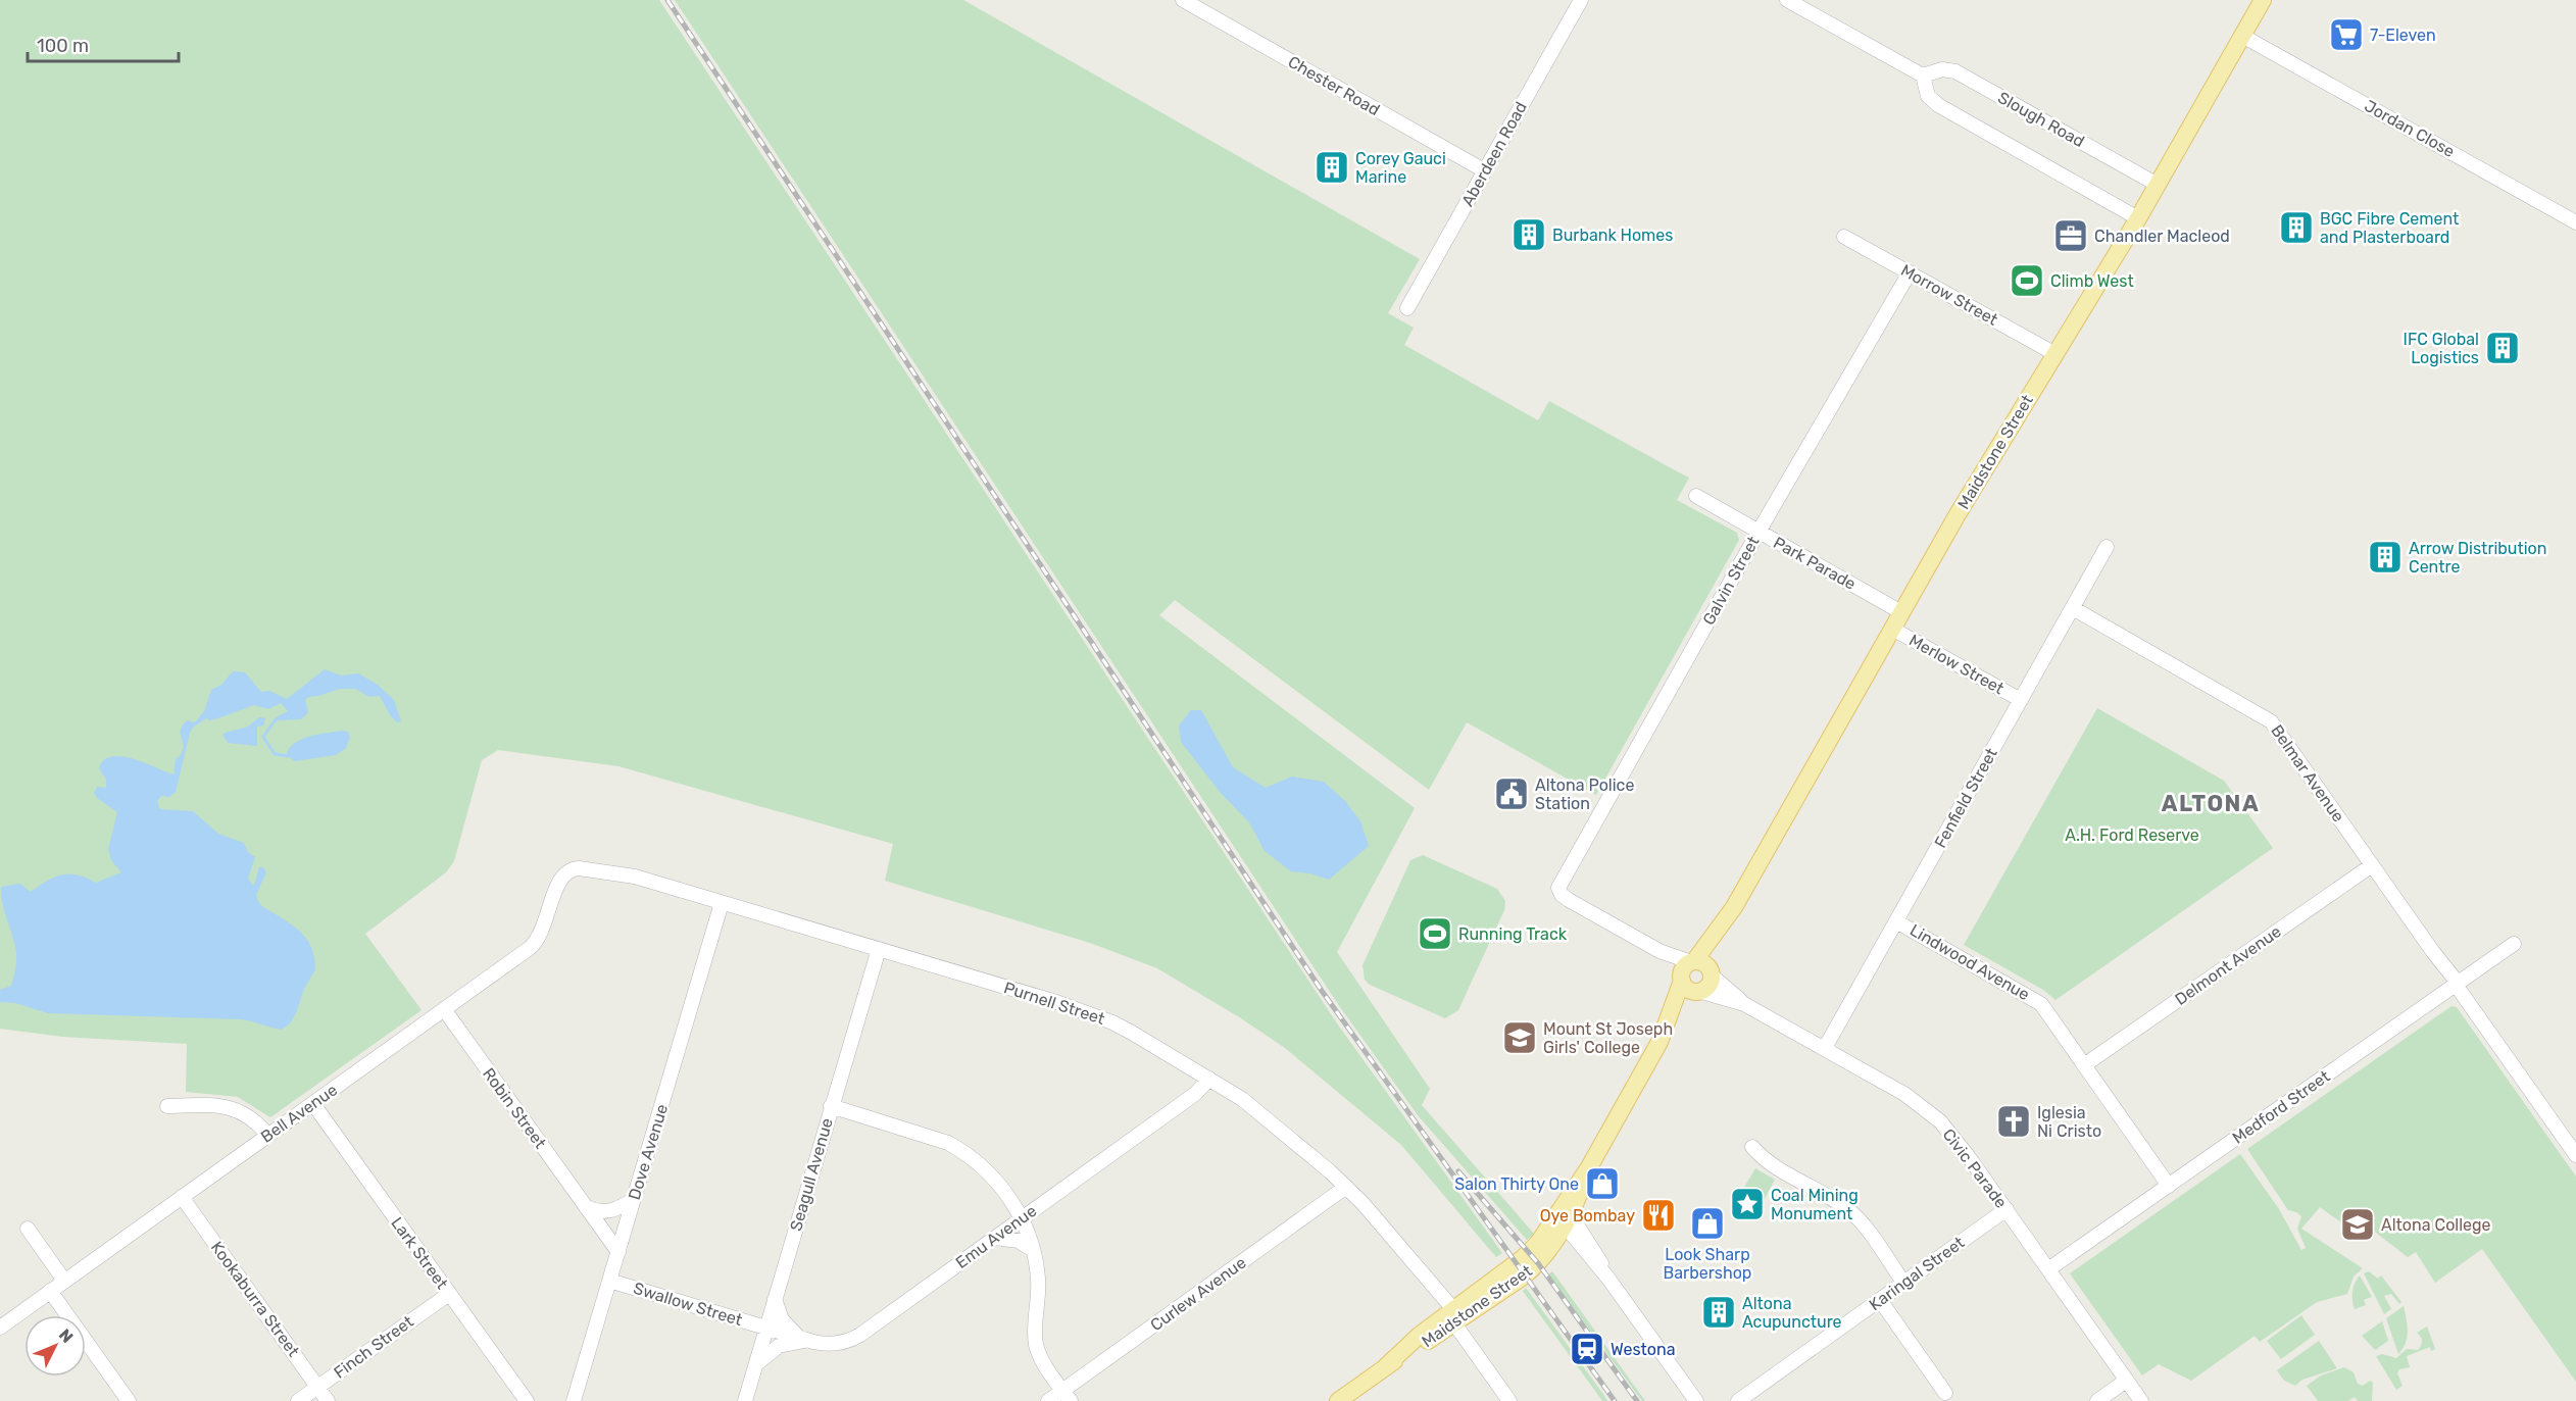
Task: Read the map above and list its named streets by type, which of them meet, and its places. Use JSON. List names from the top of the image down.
{
  "streets": {
    "main road": ["Maidstone Street"],
    "street": [
      "Chester Road",
      "Slough Road",
      "Jordan Close",
      "Aberdeen Road",
      "Morrow Street",
      "Park Parade",
      "Galvin Street",
      "Merlow Street",
      "Belmar Avenue",
      "Fenfield Street",
      "Lindwood Avenue",
      "Delmont Avenue",
      "Purnell Street",
      "Medford Street",
      "Robin Street",
      "Bell Avenue",
      "Dove Avenue",
      "Civic Parade",
      "Seagull Avenue",
      "Emu Avenue",
      "Lark Street",
      "Karingal Street",
      "Curlew Avenue",
      "Kookaburra Street",
      "Swallow Street",
      "Finch Street"
    ]
  },
  "crossings": [
    ["Chester Road", "Aberdeen Road"],
    ["Slough Road", "Maidstone Street"],
    ["Jordan Close", "Maidstone Street"],
    ["Morrow Street", "Maidstone Street"],
    ["Morrow Street", "Galvin Street"],
    ["Maidstone Street", "Park Parade"],
    ["Maidstone Street", "Galvin Street"],
    ["Maidstone Street", "Merlow Street"],
    ["Maidstone Street", "Purnell Street"],
    ["Maidstone Street", "Civic Parade"],
    ["Park Parade", "Galvin Street"],
    ["Galvin Street", "Civic Parade"],
    ["Merlow Street", "Fenfield Street"],
    ["Belmar Avenue", "Fenfield Street"],
    ["Belmar Avenue", "Delmont Avenue"],
    ["Belmar Avenue", "Medford Street"],
    ["Fenfield Street", "Lindwood Avenue"],
    ["Fenfield Street", "Civic Parade"],
    ["Lindwood Avenue", "Delmont Avenue"],
    ["Lindwood Avenue", "Medford Street"],
    ["Purnell Street", "Bell Avenue"],
    ["Purnell Street", "Dove Avenue"],
    ["Purnell Street", "Seagull Avenue"],
    ["Purnell Street", "Emu Avenue"],
    ["Purnell Street", "Curlew Avenue"],
    ["Medford Street", "Civic Parade"],
    ["Robin Street", "Bell Avenue"],
    ["Robin Street", "Dove Avenue"],
    ["Bell Avenue", "Lark Street"],
    ["Bell Avenue", "Kookaburra Street"],
    ["Dove Avenue", "Swallow Street"],
    ["Civic Parade", "Karingal Street"],
    ["Seagull Avenue", "Emu Avenue"],
    ["Seagull Avenue", "Swallow Street"],
    ["Emu Avenue", "Swallow Street"],
    ["Lark Street", "Finch Street"],
    ["Kookaburra Street", "Finch Street"]
  ],
  "districts": ["ALTONA"],
  "parks": ["A.H. Ford Reserve"],
  "places": {
    "supermarket": ["7-Eleven"],
    "building": [
      "Corey Gauci Marine",
      "BGC Fibre Cement and Plasterboard",
      "Burbank Homes",
      "IFC Global Logistics",
      "Arrow Distribution Centre",
      "Altona Acupuncture"
    ],
    "office": ["Chandler Macleod"],
    "sports": ["Climb West", "Running Track"],
    "public building": ["Altona Police Station"],
    "school or university": ["Mount St Joseph Girls' College", "Altona College"],
    "church": ["Iglesia Ni Cristo"],
    "shop": ["Salon Thirty One", "Look Sharp Barbershop"],
    "place": ["Coal Mining Monument"],
    "restaurant": ["Oye Bombay"],
    "station": ["Westona"]
  },
  "scale_bar": "100 m",
  "north": "top right"
}
